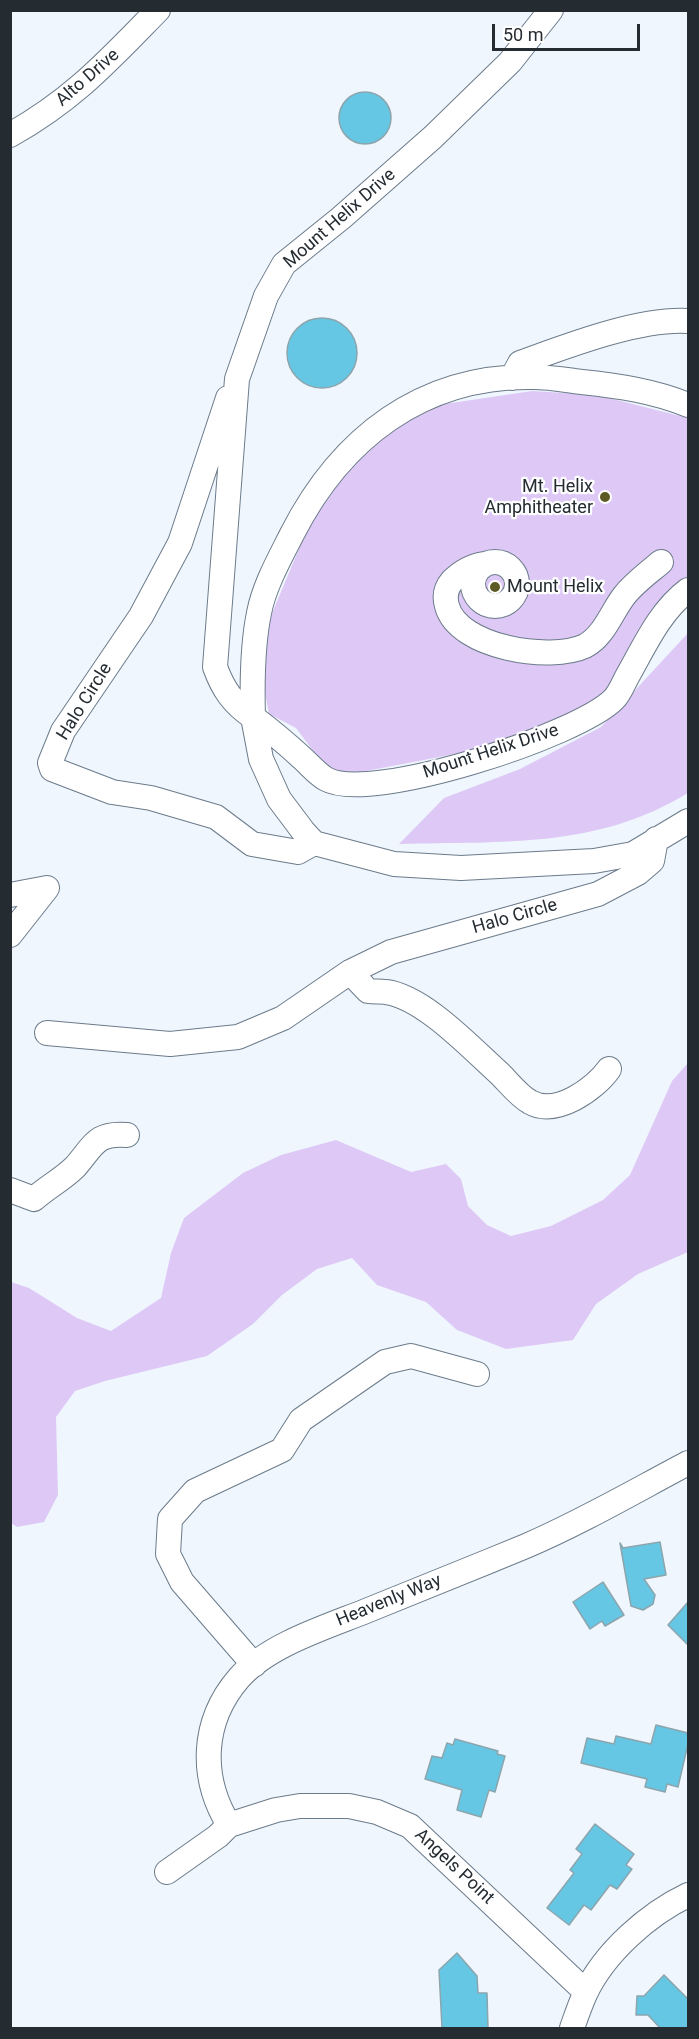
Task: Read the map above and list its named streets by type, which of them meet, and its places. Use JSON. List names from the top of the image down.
{
  "streets": {
    "street": [
      "Alto Drive",
      "Mount Helix Drive",
      "Halo Circle",
      "Heavenly Way",
      "Angels Point"
    ]
  },
  "crossings": [
    ["Mount Helix Drive", "Halo Circle"],
    ["Heavenly Way", "Angels Point"]
  ],
  "places": ["Mt. Helix Amphitheater", "Mount Helix"],
  "scale_bar": "50 m"
}
